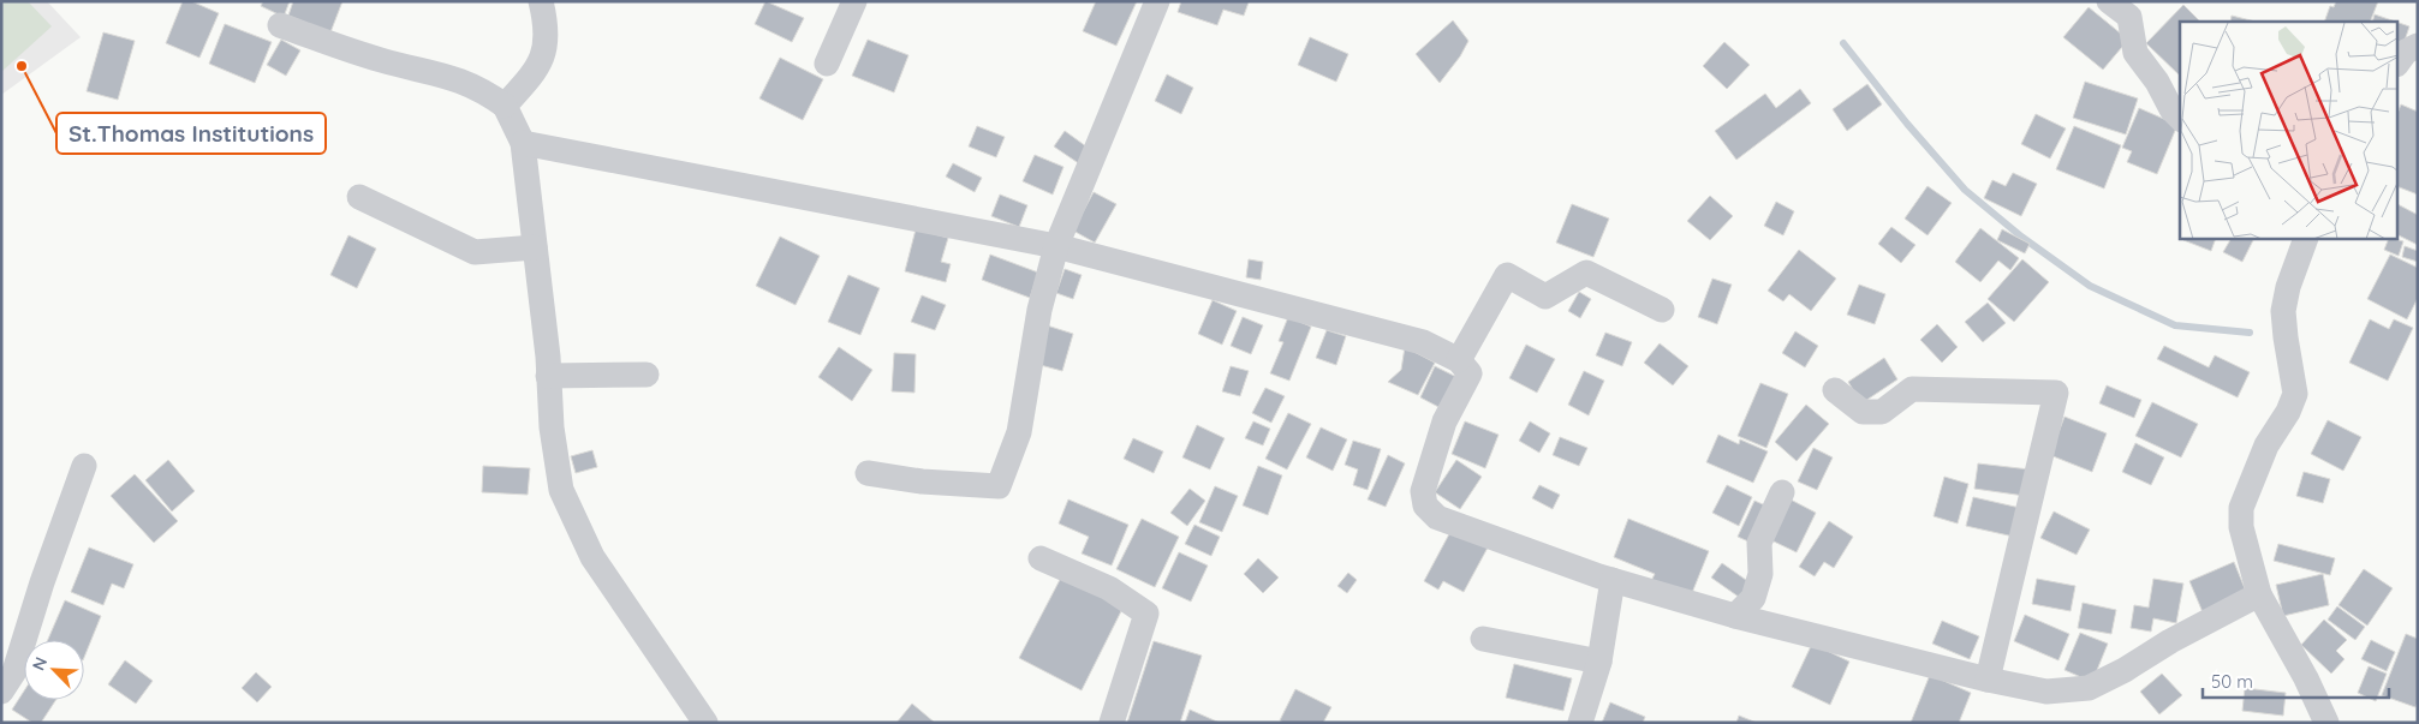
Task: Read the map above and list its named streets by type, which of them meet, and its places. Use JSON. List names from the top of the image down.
{
  "places": ["St.Thomas Institutions"],
  "scale_bar": "50 m",
  "north": "top left"
}
